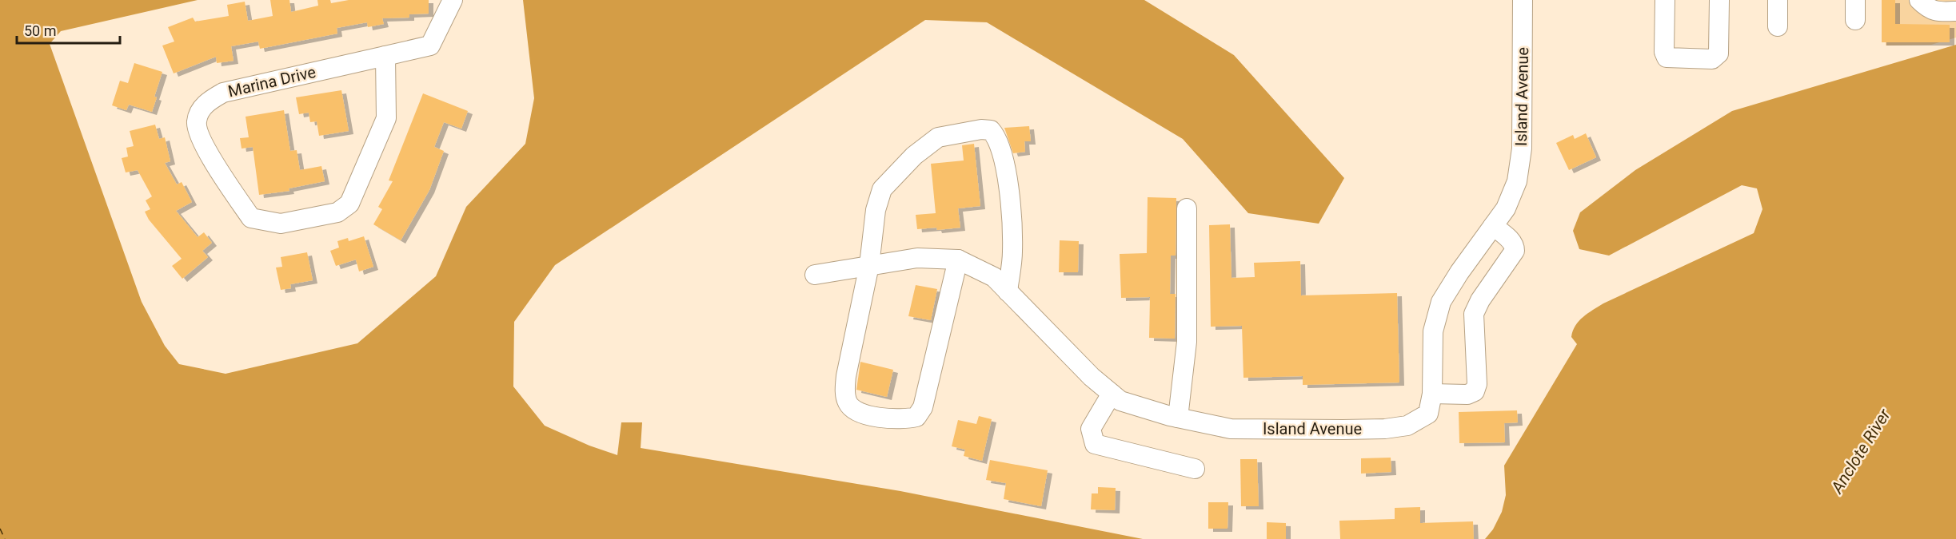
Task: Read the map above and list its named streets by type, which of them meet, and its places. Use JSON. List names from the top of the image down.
{
  "streets": {
    "street": ["Marina Drive", "Island Avenue"]
  },
  "water": ["Anclote River"],
  "scale_bar": "50 m"
}
